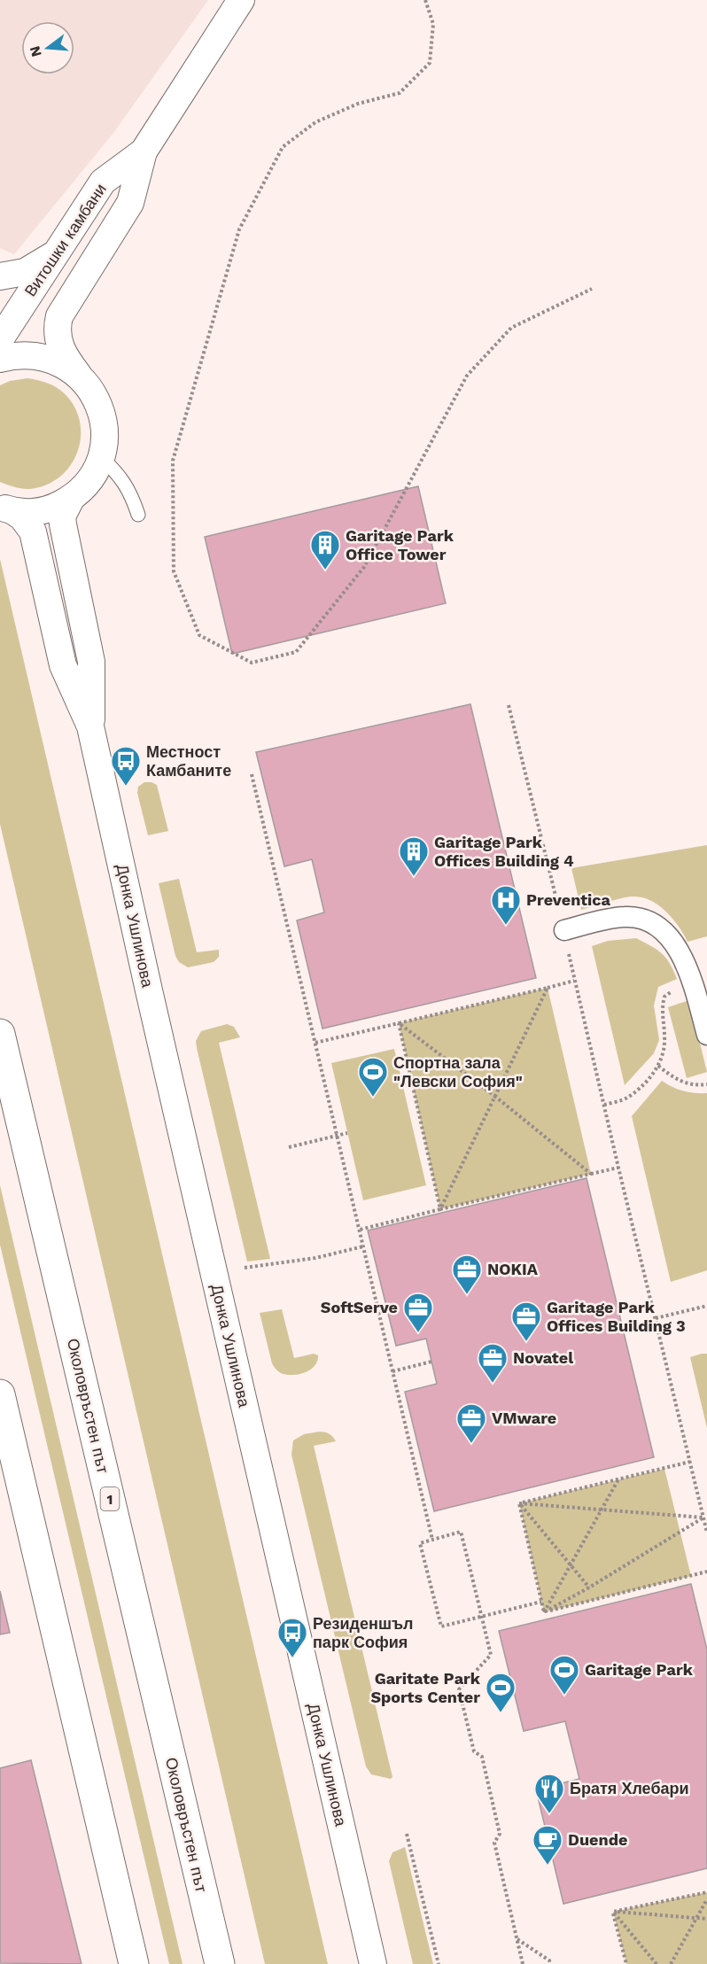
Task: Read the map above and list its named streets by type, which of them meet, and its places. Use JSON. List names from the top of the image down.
{
  "streets": {
    "highway": ["Околовръстен път", "1"],
    "street": ["Витошки камбани", "Донка Ушлинова"]
  },
  "places": {
    "building": ["Garitage Park Office Tower", "Garitage Park Offices Building 4"],
    "bus stop": ["Местност Камбаните", "Резиденшъл парк София"],
    "hospital": ["Preventica"],
    "sports": ["Спортна зала \"Левски София\"", "Garitage Park", "Garitate Park Sports Center"],
    "office": [
      "NOKIA",
      "SoftServe",
      "Garitage Park Offices Building 3",
      "Novatel",
      "VMware"
    ],
    "restaurant": ["Братя Хлебари"],
    "cafe": ["Duende"]
  },
  "north": "left"
}
